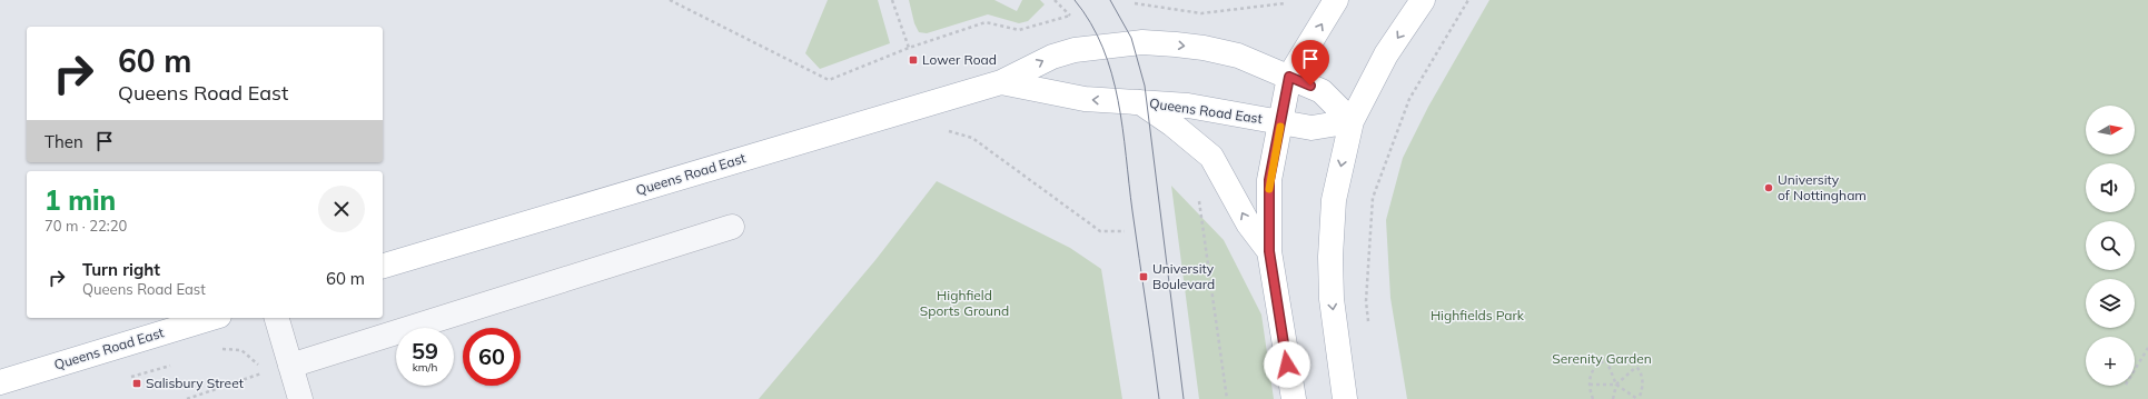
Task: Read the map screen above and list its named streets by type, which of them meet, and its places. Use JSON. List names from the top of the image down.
{
  "streets": {
    "main road": ["Queens Road East"]
  },
  "parks": ["Highfield Sports Ground", "Highfields Park", "Serenity Garden"],
  "places": {
    "transit": ["Lower Road", "University Boulevard", "Salisbury Street"],
    "other": ["University of Nottingham"]
  },
  "north": "right",
  "page": {
    "turn": ["60 m", "Queens Road East"],
    "map_buttons": "+",
    "then": "Then",
    "heading": ["1 min", "70 m · 22:20"],
    "list": [
      {
        "name": "Turn right",
        "note": "Queens Road East",
        "value": "60 m"
      }
    ],
    "speed": "59 km/h",
    "limit": "60"
  }
}
